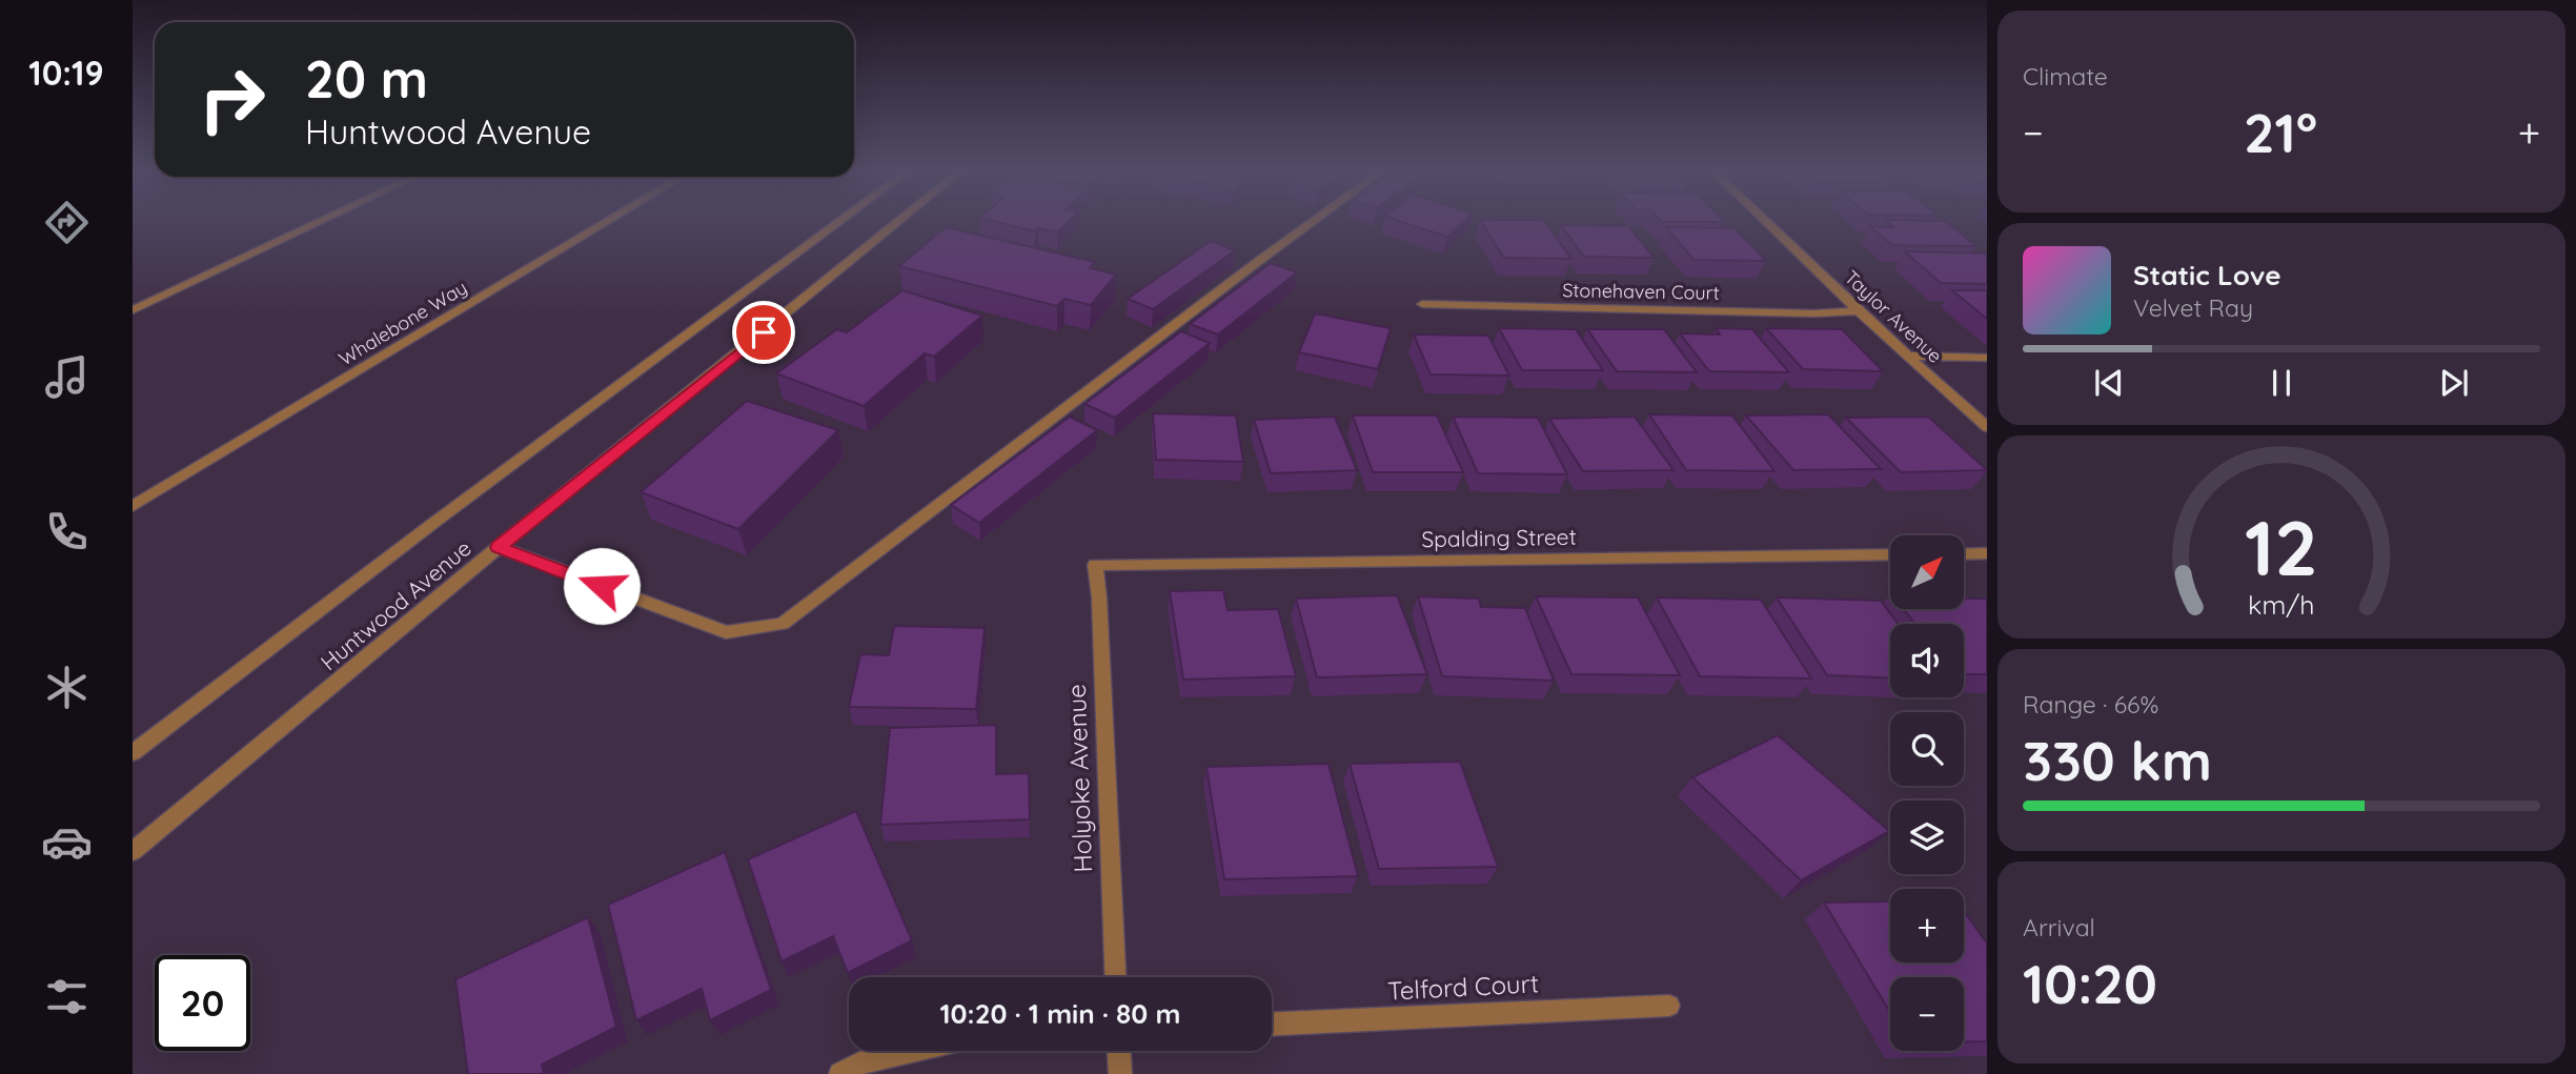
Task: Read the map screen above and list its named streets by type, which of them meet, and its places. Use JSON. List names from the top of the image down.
{
  "streets": {
    "street": [
      "Stonehaven Court",
      "Taylor Avenue",
      "Whalebone Way",
      "Spalding Street",
      "Huntwood Avenue",
      "Holyoke Avenue",
      "Telford Court"
    ]
  },
  "crossings": [
    ["Stonehaven Court", "Taylor Avenue"],
    ["Spalding Street", "Holyoke Avenue"]
  ],
  "north": "top right",
  "page": {
    "tabs": "10:19",
    "tile": [
      "Climate",
      ["Range · 66%", "330 km"],
      ["Arrival", "10:20"]
    ],
    "turn": ["20 m", "Huntwood Avenue"],
    "heat": ["−", "21°", "+"],
    "song": ["Static Love", "Velvet Ray"],
    "map_buttons": ["+", "−"],
    "limit": "20",
    "trip": "10:20 · 1 min · 80 m",
    "gauge": ["12", "km/h"]
  }
}
